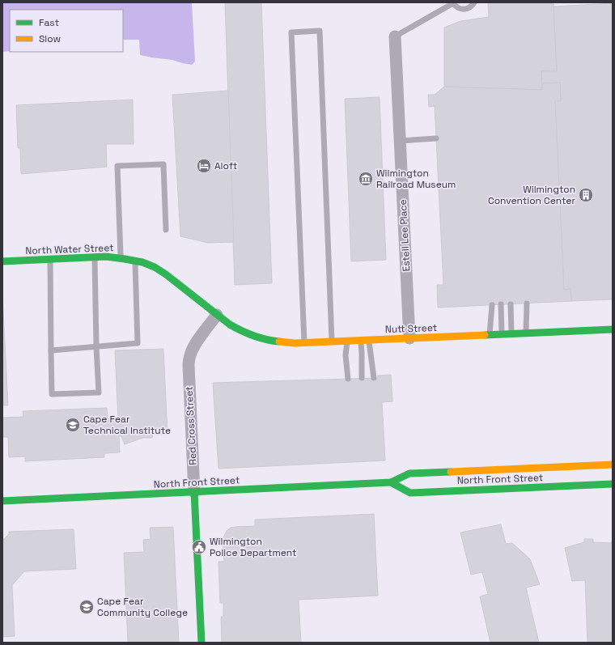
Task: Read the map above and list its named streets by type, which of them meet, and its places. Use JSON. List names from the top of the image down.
{
  "streets": {
    "main road": [
      "North Water Street",
      "Nutt Street",
      "Red Cross Street",
      "North Front Street"
    ],
    "street": ["Estell Lee Place"]
  },
  "crossings": [
    ["Estell Lee Place", "Nutt Street"],
    ["North Water Street", "Nutt Street"],
    ["North Water Street", "Red Cross Street"],
    ["Nutt Street", "Red Cross Street"],
    ["Red Cross Street", "North Front Street"]
  ],
  "places": {
    "hotel": ["Aloft"],
    "museum": ["Wilmington Railroad Museum"],
    "building": ["Wilmington Convention Center"],
    "school or university": ["Cape Fear Technical Institute", "Cape Fear Community College"],
    "public building": ["Wilmington Police Department"]
  },
  "legend": ["Fast", "Slow"]
}
